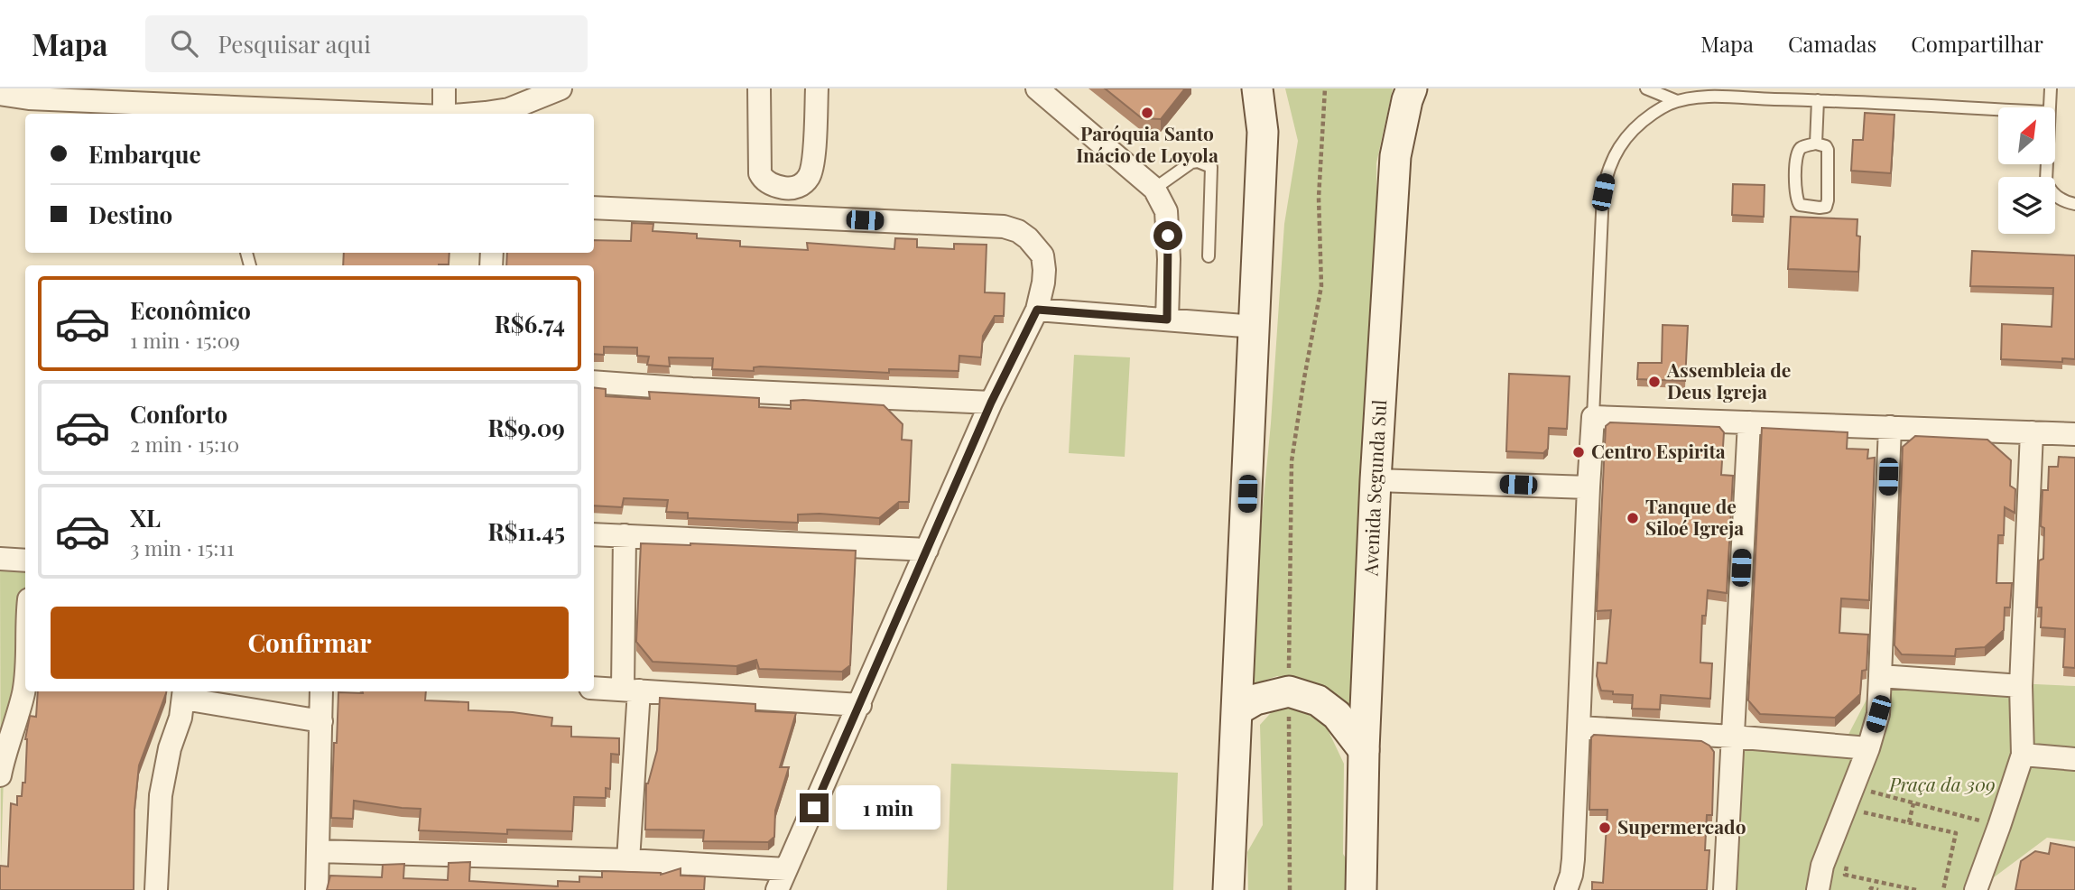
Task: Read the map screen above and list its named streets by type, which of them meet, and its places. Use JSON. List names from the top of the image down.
{
  "streets": {
    "main road": ["Avenida Segunda Sul"]
  },
  "parks": ["Praça da 309"],
  "places": [
    "Paróquia Santo Inácio de Loyola",
    "Assembleia de Deus Igreja",
    "Centro Espirita",
    "Tanque de Siloé Igreja",
    "Supermercado"
  ],
  "north": "top right",
  "page": {
    "header": "Mapa",
    "search": "Pesquisar aqui",
    "nav": ["Mapa", "Camadas", "Compartilhar"],
    "banner": ["Embarque", "Destino"],
    "list": [
      {
        "name": "Econômico",
        "note": "1 min · 15:09",
        "value": "R$6.74"
      },
      {
        "name": "Conforto",
        "note": "2 min · 15:10",
        "value": "R$9.09"
      },
      {
        "name": "XL",
        "note": "3 min · 15:11",
        "value": "R$11.45"
      }
    ],
    "buttons": "Confirmar",
    "bubble": "1 min"
  }
}
